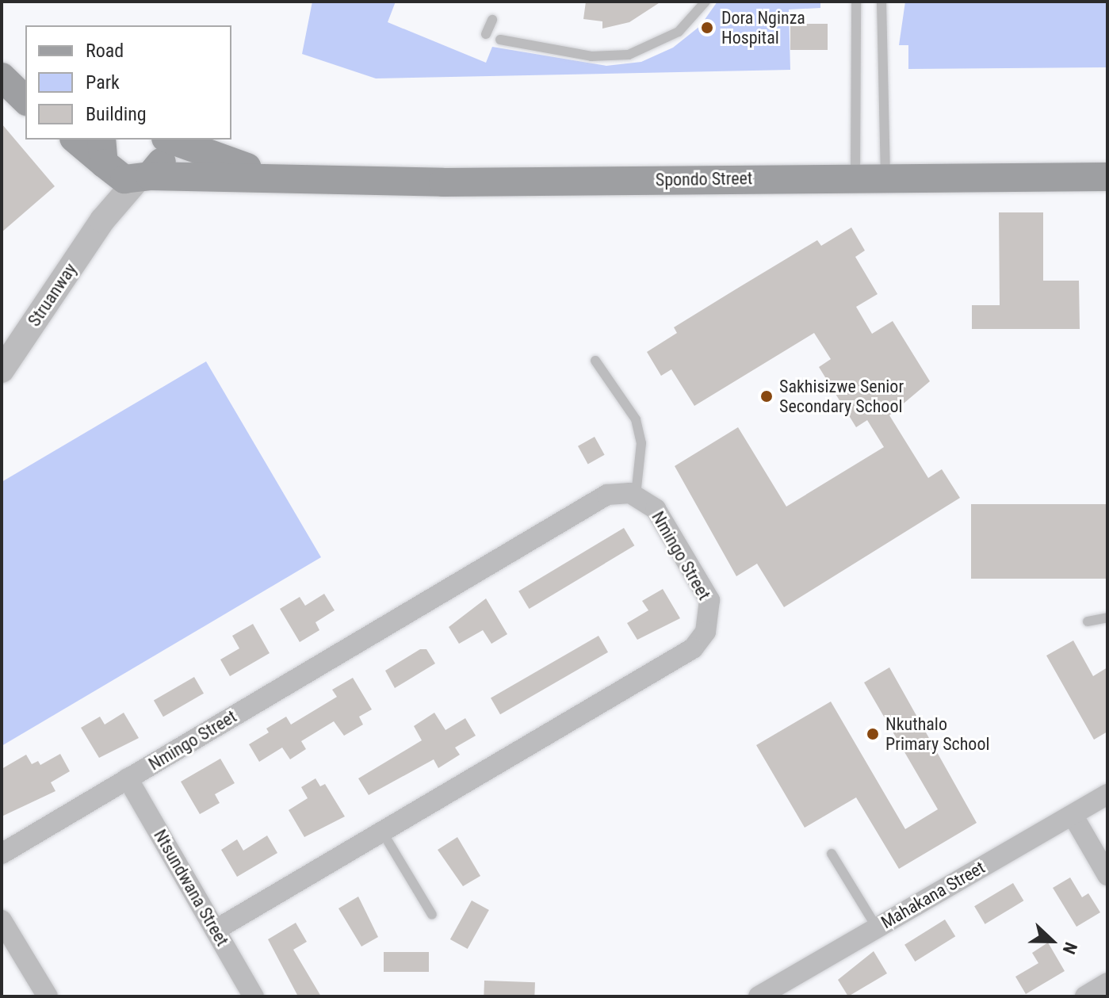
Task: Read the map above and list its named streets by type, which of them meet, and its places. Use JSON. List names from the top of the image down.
{
  "streets": {
    "main road": ["Spondo Street"],
    "street": [
      "Struanway",
      "Nmingo Street",
      "Ntsundwana Street",
      "Mahakana Street"
    ]
  },
  "crossings": [
    ["Spondo Street", "Struanway"],
    ["Nmingo Street", "Ntsundwana Street"]
  ],
  "places": ["Dora Nginza Hospital", "Sakhisizwe Senior Secondary School", "Nkuthalo Primary School"],
  "legend": ["Road", "Park", "Building"],
  "north": "right"
}
